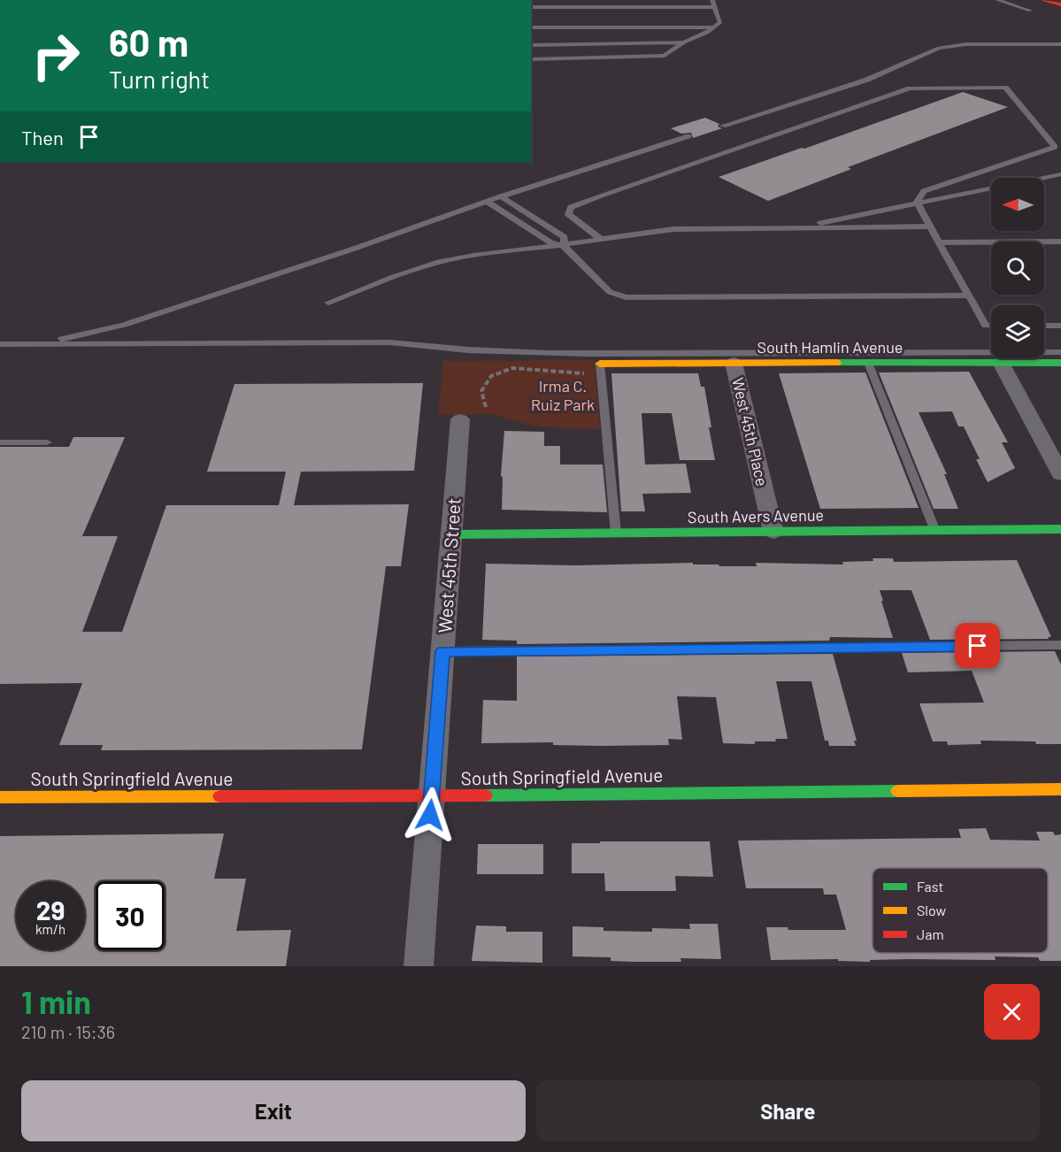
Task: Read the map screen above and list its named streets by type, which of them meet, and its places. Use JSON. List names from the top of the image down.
{
  "streets": {
    "street": [
      "South Hamlin Avenue",
      "West 45th Place",
      "South Avers Avenue",
      "West 45th Street",
      "South Springfield Avenue"
    ]
  },
  "crossings": [
    ["South Hamlin Avenue", "West 45th Place"],
    ["West 45th Place", "South Avers Avenue"],
    ["South Avers Avenue", "West 45th Street"],
    ["West 45th Street", "South Springfield Avenue"]
  ],
  "parks": ["Irma C. Ruiz Park"],
  "legend": ["Fast", "Slow", "Jam"],
  "north": "left",
  "page": {
    "turn": ["60 m", "Turn right"],
    "then": "Then",
    "speed": "29 km/h",
    "limit": "30",
    "heading": ["1 min", "210 m · 15:36"],
    "buttons": ["Exit", "Share"]
  }
}
